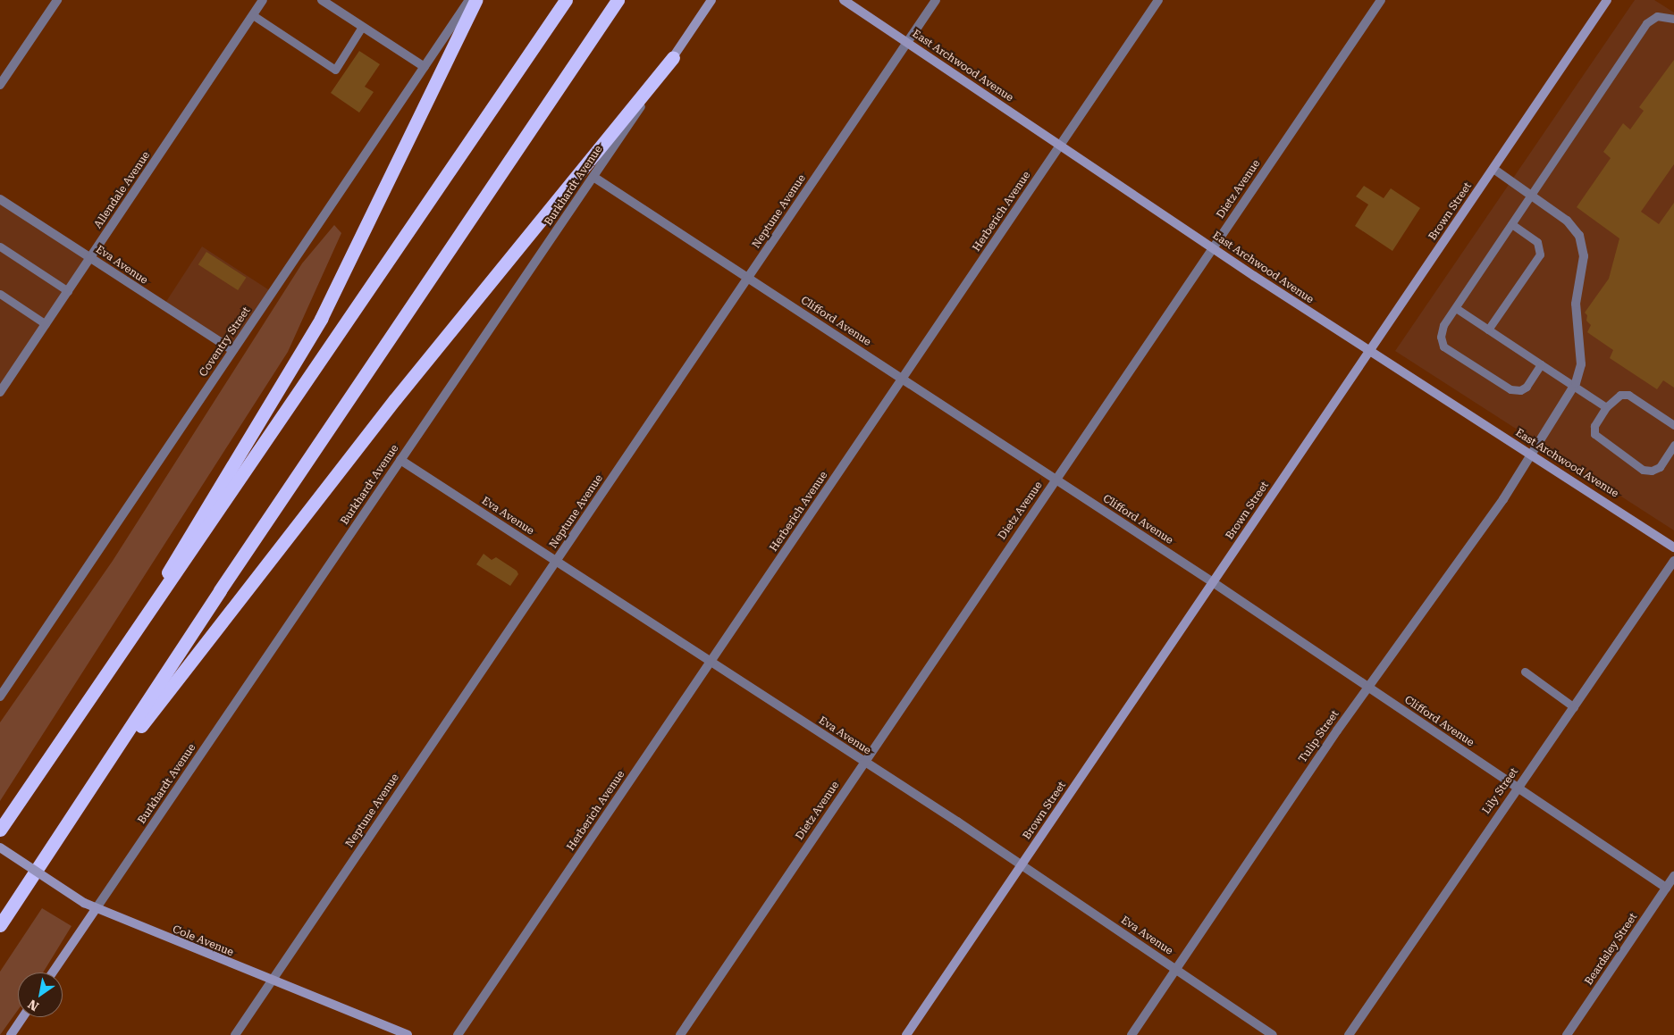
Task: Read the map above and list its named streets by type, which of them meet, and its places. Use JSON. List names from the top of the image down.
{
  "streets": {
    "main road": [
      "East Archwood Avenue",
      "Burkhardt Avenue",
      "Brown Street",
      "Cole Avenue"
    ],
    "street": [
      "Dietz Avenue",
      "Allendale Avenue",
      "Neptune Avenue",
      "Herberich Avenue",
      "Eva Avenue",
      "Clifford Avenue",
      "Coventry Street",
      "Tulip Street",
      "Lily Street",
      "Beardsley Street"
    ]
  },
  "crossings": [
    ["East Archwood Avenue", "Dietz Avenue"],
    ["East Archwood Avenue", "Neptune Avenue"],
    ["East Archwood Avenue", "Herberich Avenue"],
    ["East Archwood Avenue", "Brown Street"],
    ["East Archwood Avenue", "Tulip Street"],
    ["Burkhardt Avenue", "Eva Avenue"],
    ["Burkhardt Avenue", "Clifford Avenue"],
    ["Burkhardt Avenue", "Cole Avenue"],
    ["Dietz Avenue", "Eva Avenue"],
    ["Dietz Avenue", "Clifford Avenue"],
    ["Allendale Avenue", "Eva Avenue"],
    ["Neptune Avenue", "Eva Avenue"],
    ["Neptune Avenue", "Clifford Avenue"],
    ["Neptune Avenue", "Cole Avenue"],
    ["Herberich Avenue", "Eva Avenue"],
    ["Herberich Avenue", "Clifford Avenue"],
    ["Brown Street", "Eva Avenue"],
    ["Brown Street", "Clifford Avenue"],
    ["Brown Street", "Tulip Street"],
    ["Eva Avenue", "Coventry Street"],
    ["Eva Avenue", "Tulip Street"],
    ["Clifford Avenue", "Tulip Street"],
    ["Clifford Avenue", "Lily Street"],
    ["Clifford Avenue", "Beardsley Street"]
  ],
  "north": "bottom left"
}
